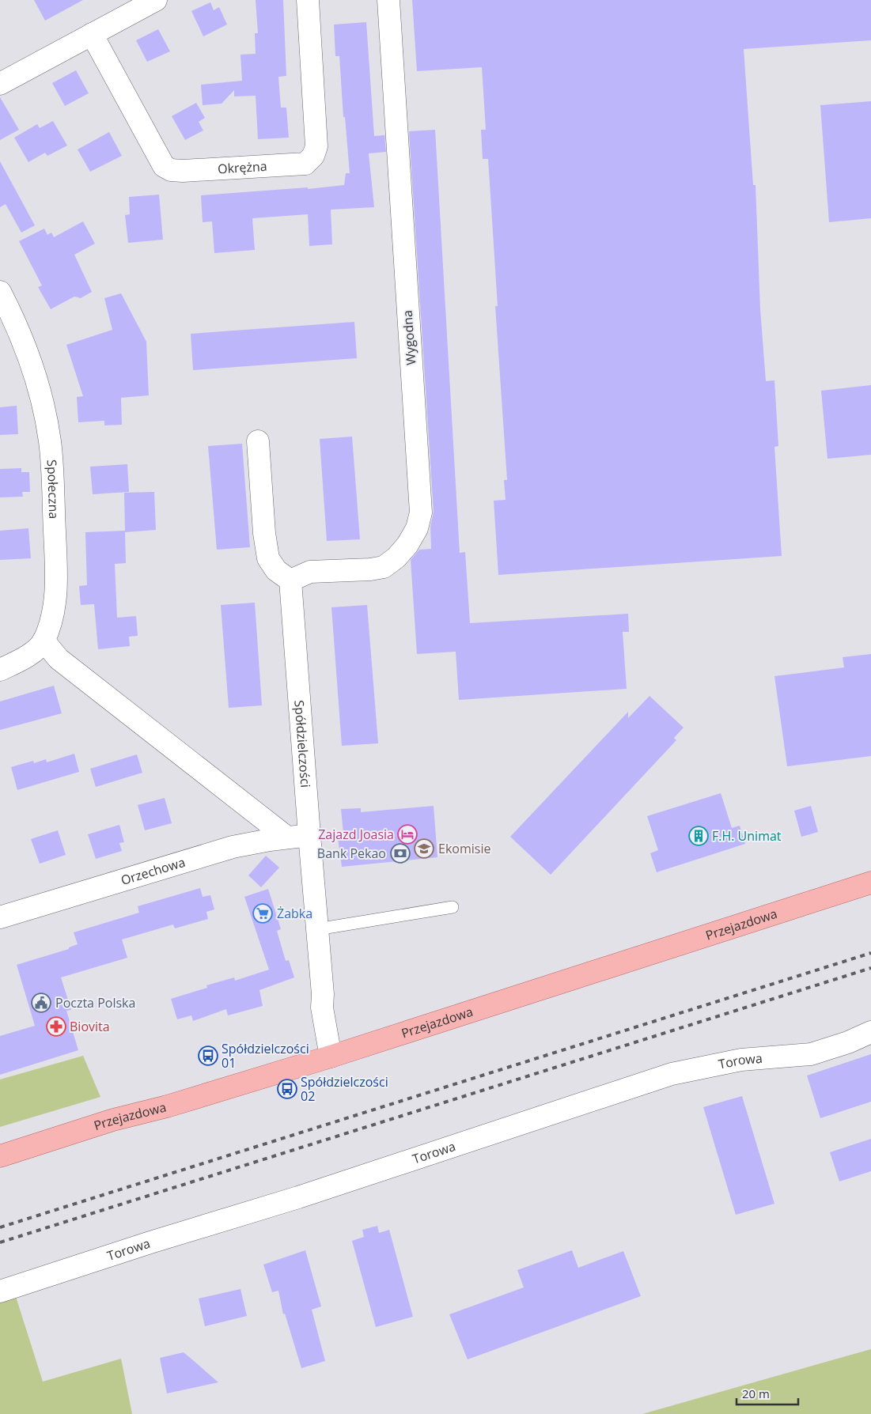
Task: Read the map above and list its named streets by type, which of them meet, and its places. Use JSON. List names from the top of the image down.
{
  "streets": {
    "main road": ["Przejazdowa"],
    "street": [
      "Okrężna",
      "Wygodna",
      "Społeczna",
      "Spółdzielczości",
      "Orzechowa",
      "Torowa"
    ]
  },
  "crossings": [
    ["Wygodna", "Spółdzielczości"],
    ["Spółdzielczości", "Orzechowa"],
    ["Spółdzielczości", "Przejazdowa"]
  ],
  "places": {
    "hotel": ["Zajazd Joasia"],
    "building": ["F.H. Unimat"],
    "school or university": ["Ekomisie"],
    "bank": ["Bank Pekao"],
    "supermarket": ["Żabka"],
    "public building": ["Poczta Polska"],
    "pharmacy": ["Biovita"],
    "bus stop": ["Spółdzielczości 01", "Spółdzielczości 02"]
  },
  "scale_bar": "20 m"
}
